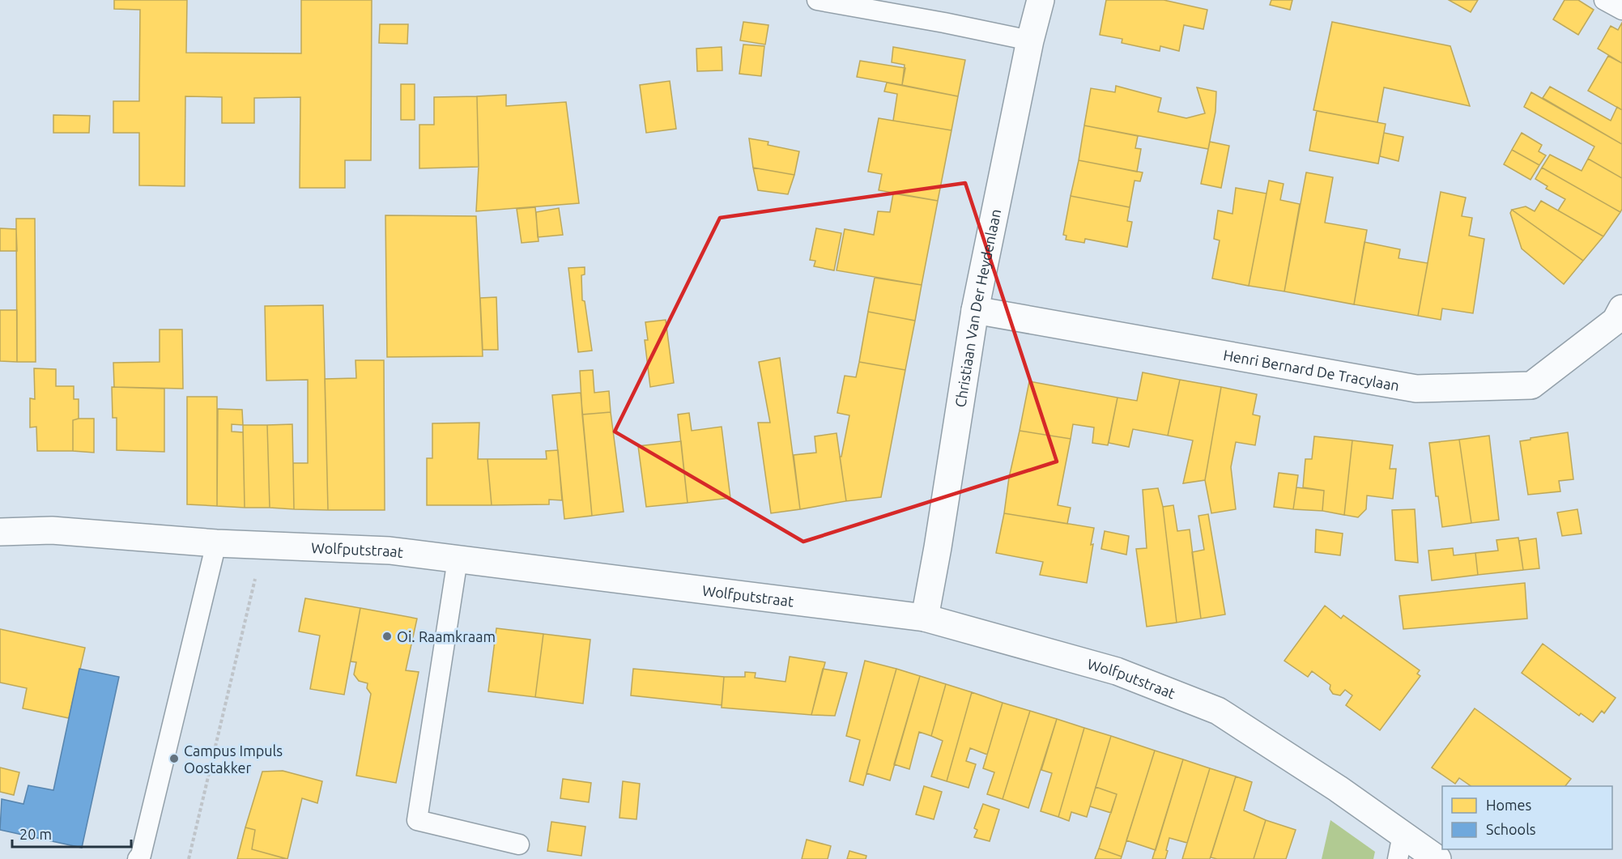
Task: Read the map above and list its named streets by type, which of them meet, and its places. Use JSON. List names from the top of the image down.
{
  "streets": {
    "street": ["Christiaan Van Der Heydenlaan", "Henri Bernard De Tracylaan", "Wolfputstraat"]
  },
  "crossings": [
    ["Christiaan Van Der Heydenlaan", "Henri Bernard De Tracylaan"],
    ["Christiaan Van Der Heydenlaan", "Wolfputstraat"]
  ],
  "places": ["Oi. Raamkraam", "Campus Impuls Oostakker"],
  "legend": ["Homes", "Schools"],
  "scale_bar": "20 m"
}
